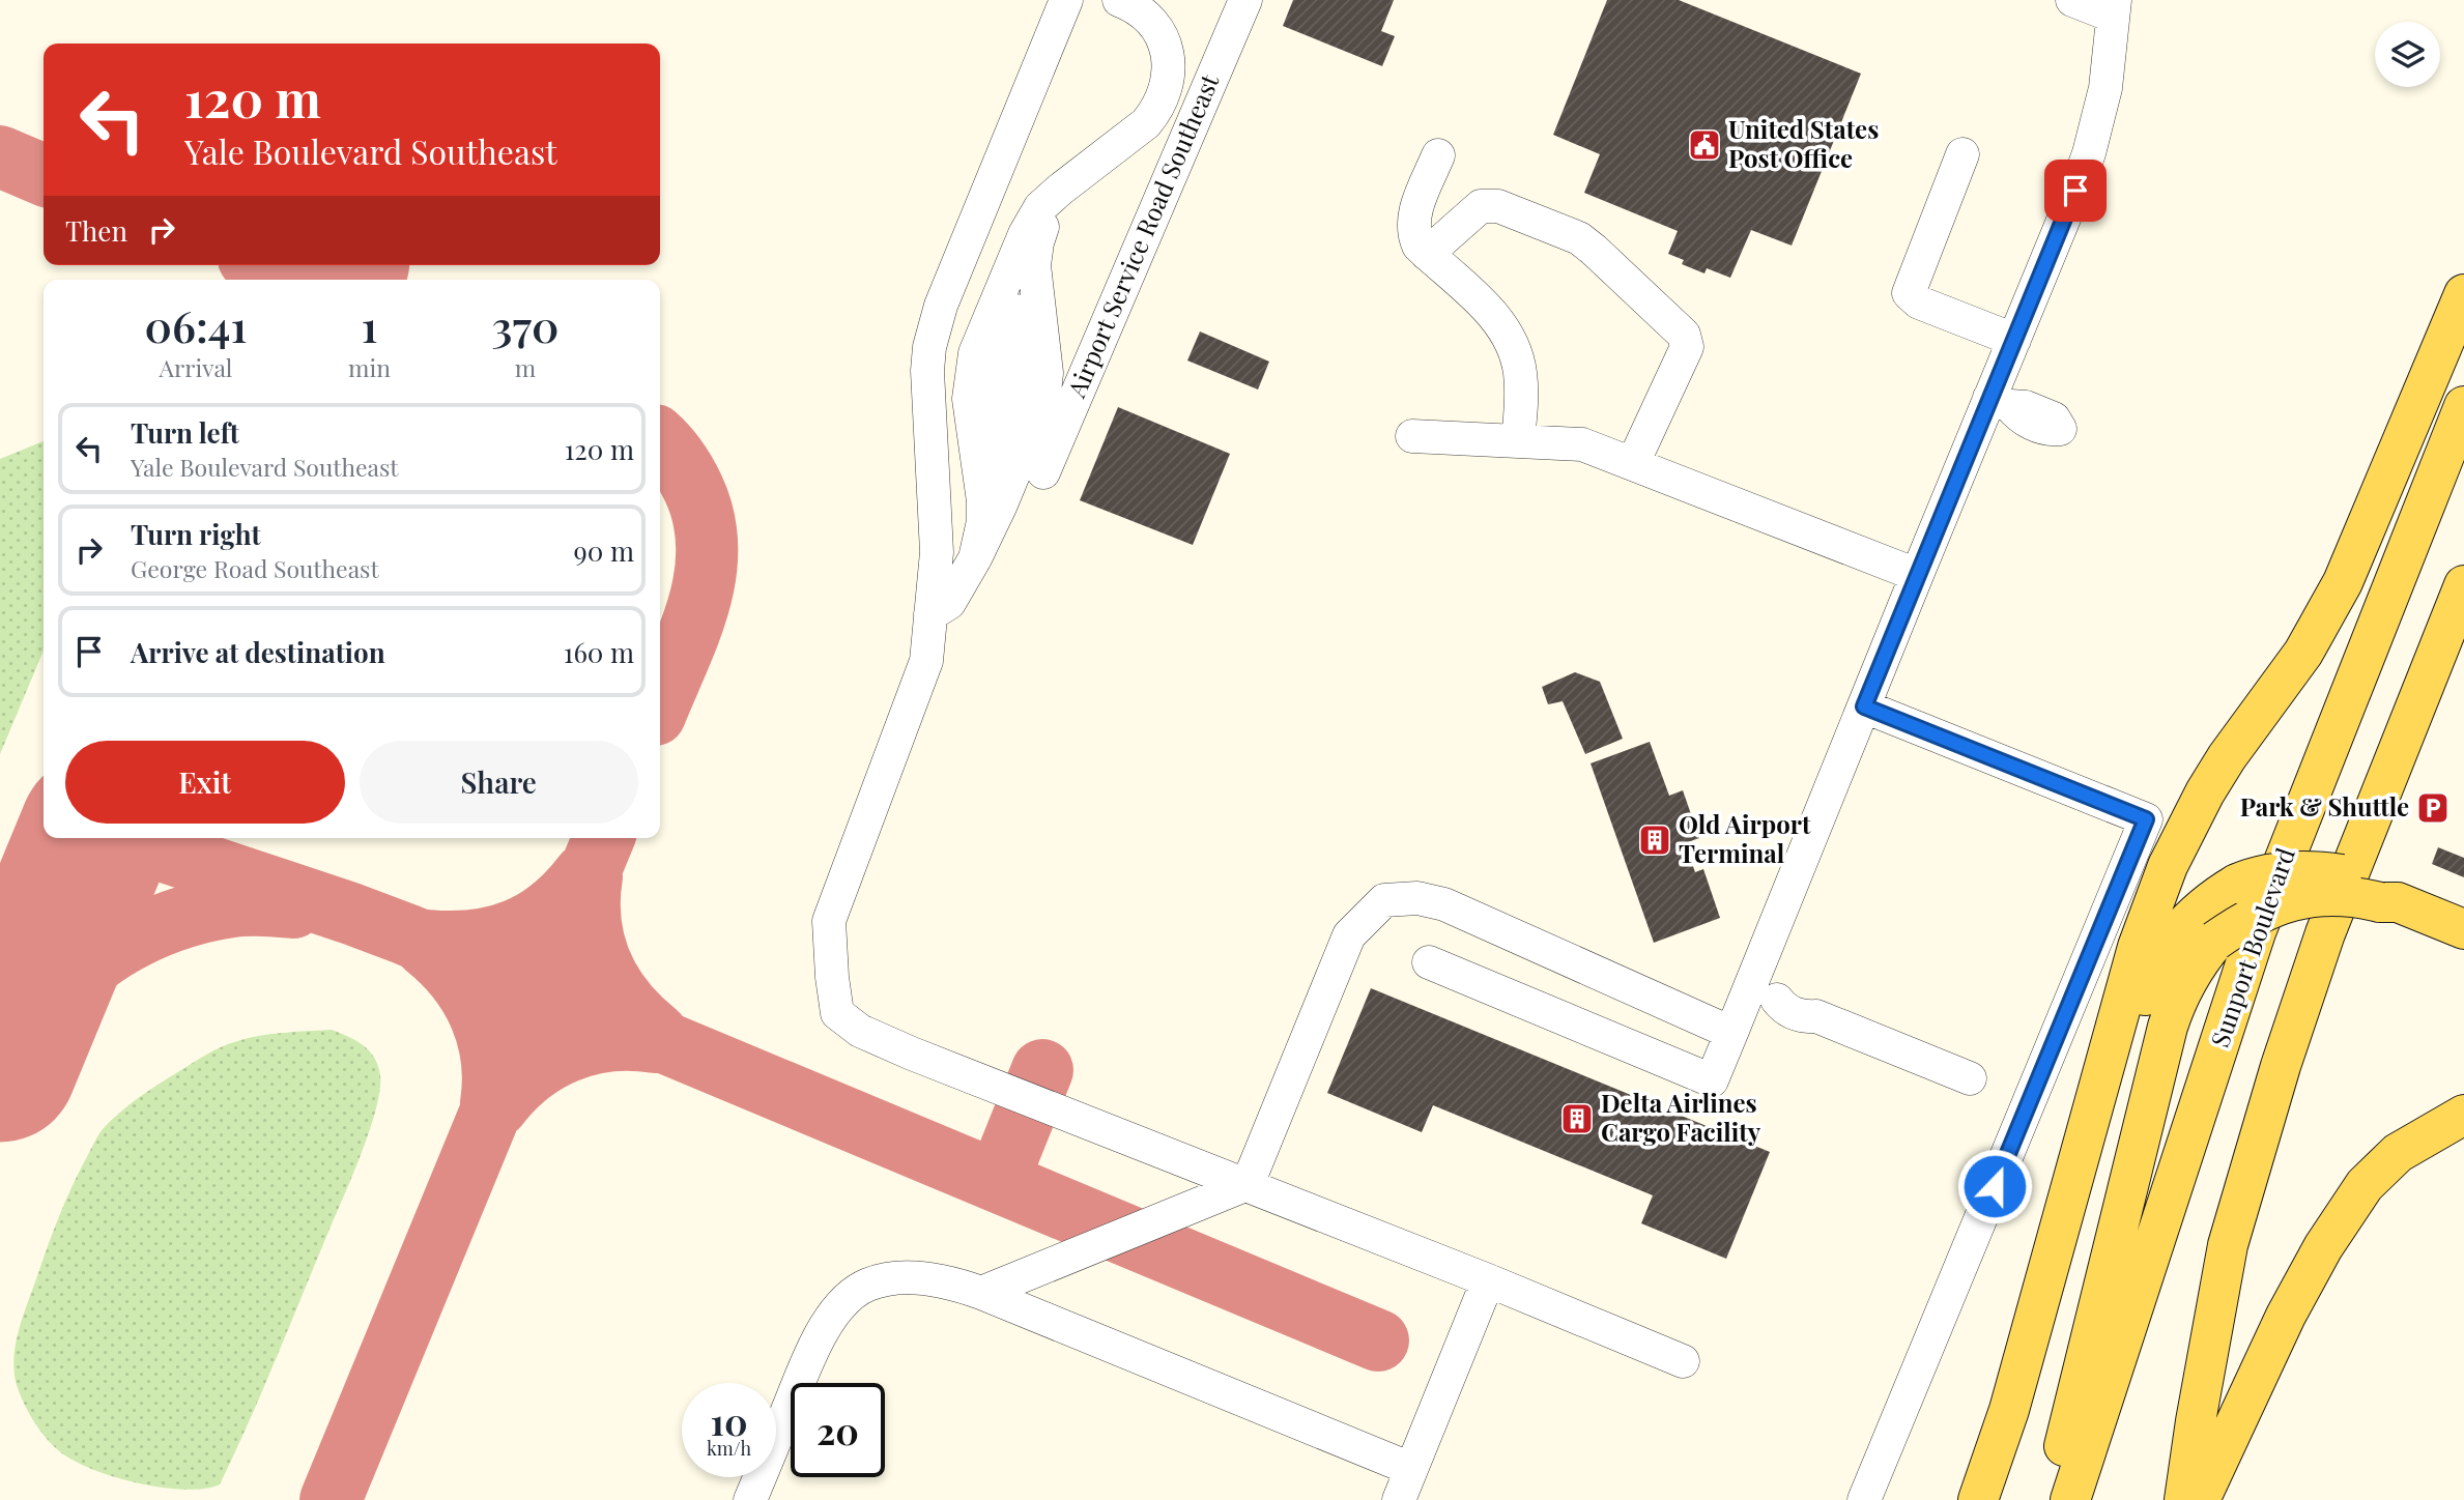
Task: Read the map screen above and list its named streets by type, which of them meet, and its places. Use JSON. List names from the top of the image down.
{
  "streets": {
    "main road": ["Sunport Boulevard"],
    "street": ["Airport Service Road Southeast"]
  },
  "places": {
    "public building": ["United States Post Office"],
    "parking": ["Park & Shuttle"],
    "building": ["Old Airport Terminal", "Delta Airlines Cargo Facility"]
  },
  "page": {
    "turn": ["120 m", "Yale Boulevard Southeast"],
    "then": "Then",
    "eta": [
      "06:41",
      "Arrival",
      "1",
      "min",
      "370",
      "m"
    ],
    "list": [
      {
        "name": "Turn left",
        "note": "Yale Boulevard Southeast",
        "value": "120 m"
      },
      {
        "name": "Turn right",
        "note": "George Road Southeast",
        "value": "90 m"
      },
      {
        "name": "Arrive at destination",
        "value": "160 m"
      }
    ],
    "buttons": ["Exit", "Share"],
    "speed": "10 km/h",
    "limit": "20"
  }
}
